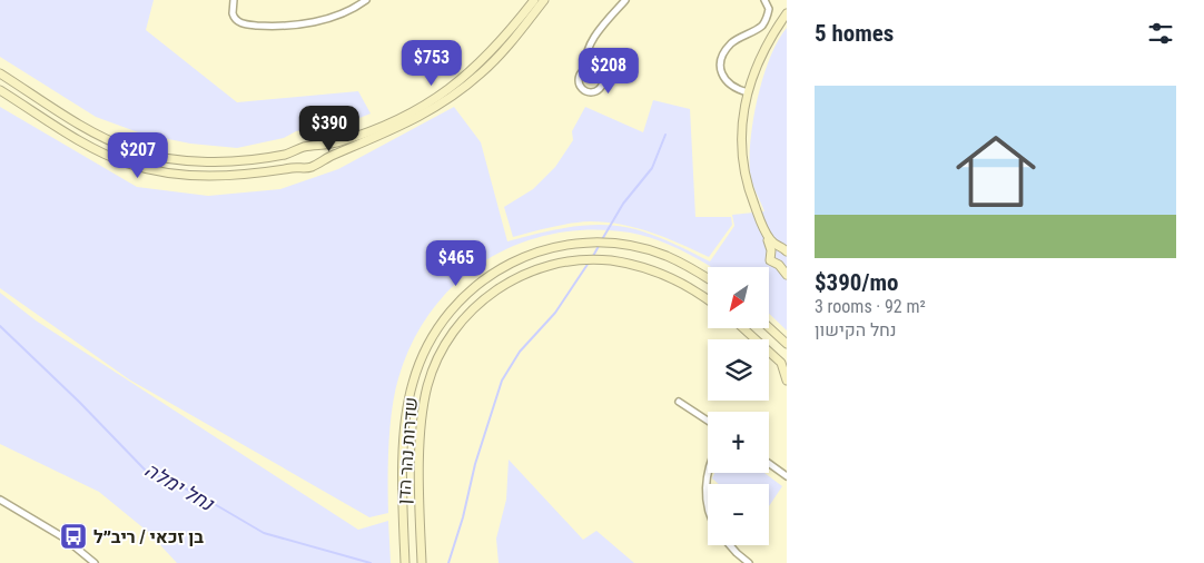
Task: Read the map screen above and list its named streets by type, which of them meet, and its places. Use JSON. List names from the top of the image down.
{
  "streets": {
    "main road": ["שדרות נהר הדן"]
  },
  "water": ["נחל ימלה"],
  "places": {
    "bus stop": ["בן זכאי / ריב״ל"]
  },
  "north": "bottom left",
  "page": {
    "heading": "5 homes",
    "price": [
      "$753",
      "$208",
      "$390",
      "$207",
      "$465"
    ],
    "list": [
      {
        "name": "$390/mo",
        "note": "3 rooms · 92 m² · נחל הקישון"
      }
    ],
    "map_buttons": ["+", "−"]
  }
}
